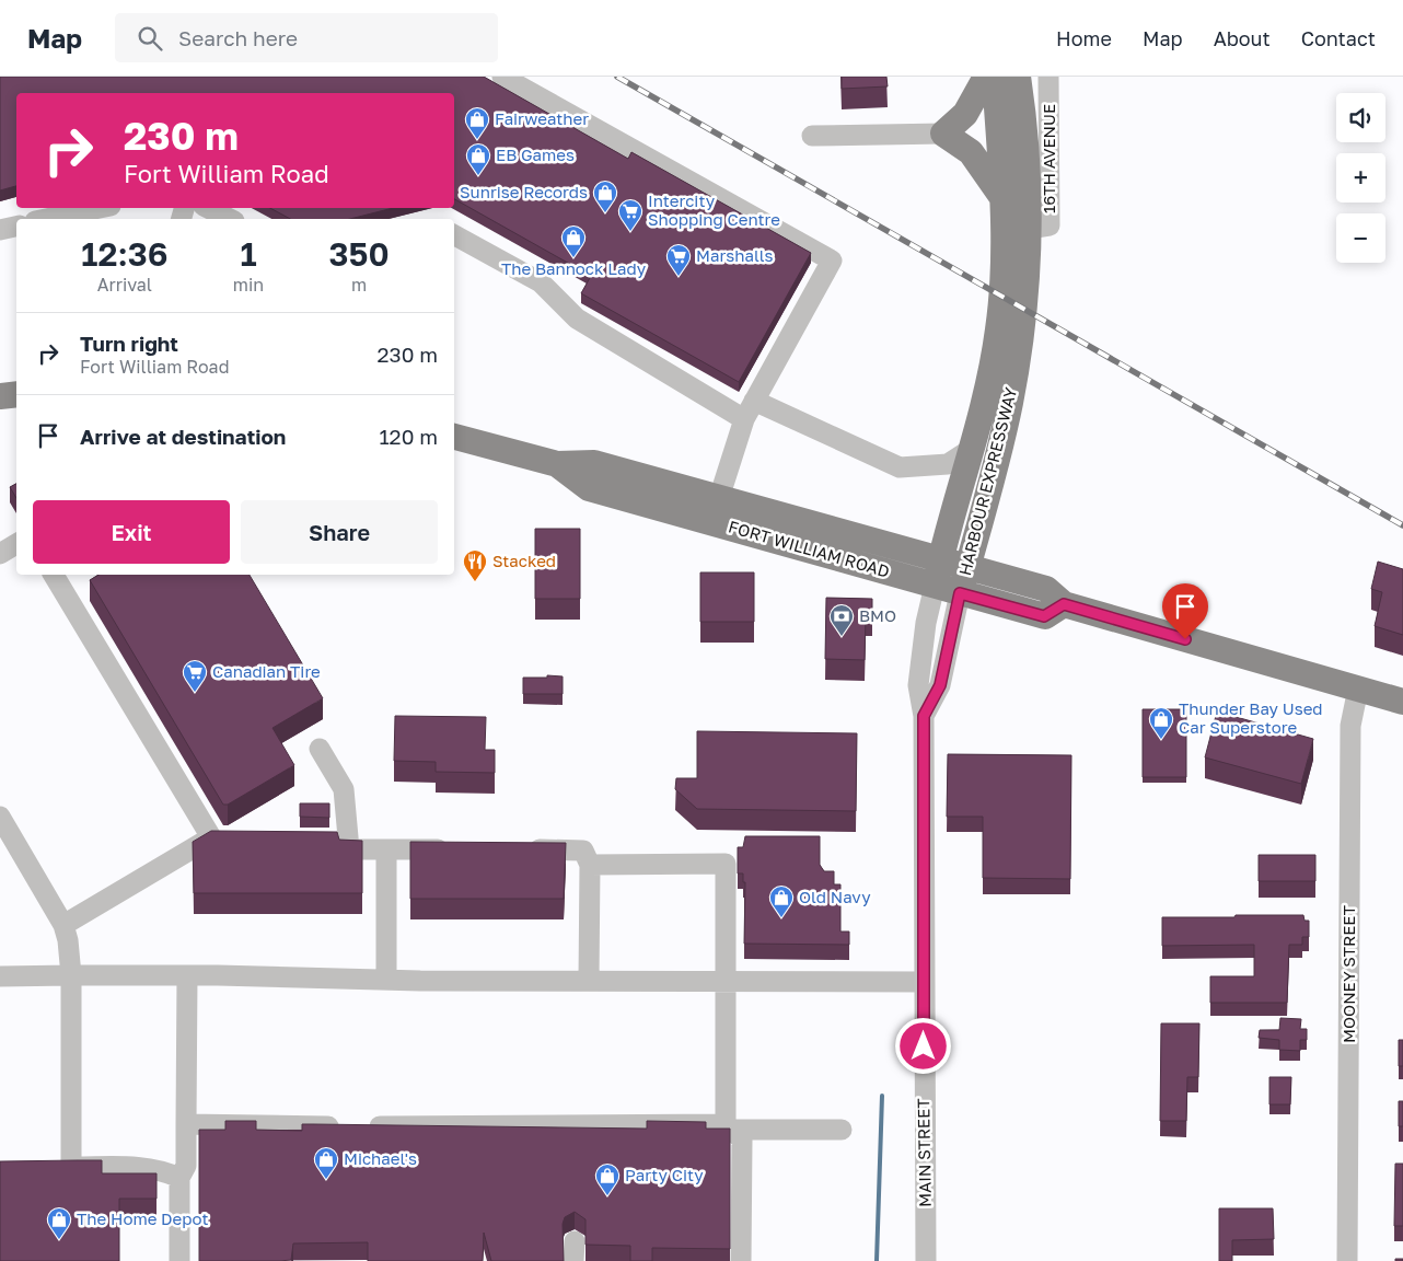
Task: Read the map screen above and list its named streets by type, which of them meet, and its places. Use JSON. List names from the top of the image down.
{
  "streets": {
    "main road": ["HARBOUR EXPRESSWAY", "FORT WILLIAM ROAD"],
    "street": ["16TH AVENUE", "MOONEY STREET", "MAIN STREET"]
  },
  "crossings": [
    ["16TH AVENUE", "HARBOUR EXPRESSWAY"],
    ["HARBOUR EXPRESSWAY", "FORT WILLIAM ROAD"],
    ["HARBOUR EXPRESSWAY", "MAIN STREET"],
    ["FORT WILLIAM ROAD", "MOONEY STREET"],
    ["FORT WILLIAM ROAD", "MAIN STREET"]
  ],
  "places": {
    "shop": [
      "Fairweather",
      "EB Games",
      "Sunrise Records",
      "The Bannock Lady",
      "Thunder Bay Used Car Superstore",
      "Old Navy",
      "Michael's",
      "Party City",
      "The Home Depot"
    ],
    "supermarket": ["Intercity Shopping Centre", "Marshalls", "Canadian Tire"],
    "restaurant": ["Stacked"],
    "bank": ["BMO"]
  },
  "page": {
    "header": "Map",
    "search": "Search here",
    "nav": [
      "Home",
      "Map",
      "About",
      "Contact"
    ],
    "map_buttons": ["+", "−"],
    "turn": ["230 m", "Fort William Road"],
    "eta": [
      "12:36",
      "Arrival",
      "1",
      "min",
      "350",
      "m"
    ],
    "list": [
      {
        "name": "Turn right",
        "note": "Fort William Road",
        "value": "230 m"
      },
      {
        "name": "Arrive at destination",
        "value": "120 m"
      }
    ],
    "buttons": ["Exit", "Share"]
  }
}
